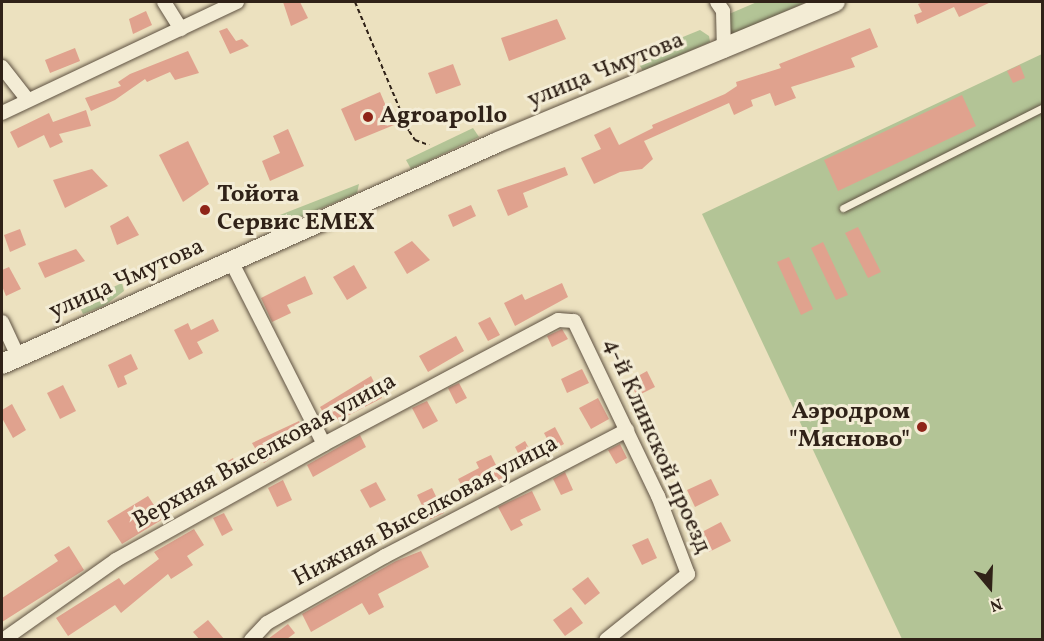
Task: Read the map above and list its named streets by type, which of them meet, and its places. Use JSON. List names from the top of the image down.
{
  "streets": {
    "main road": ["улица Чмутова"],
    "street": ["4-й Клинской проезд", "Верхняя Выселковая улица", "Нижняя Выселковая улица"]
  },
  "crossings": [
    ["4-й Клинской проезд", "Верхняя Выселковая улица"],
    ["4-й Клинской проезд", "Нижняя Выселковая улица"]
  ],
  "places": ["Agroapollo", "Тойота Сервис EMEX", "Аэродром \"Мясново\""],
  "north": "bottom"
}
